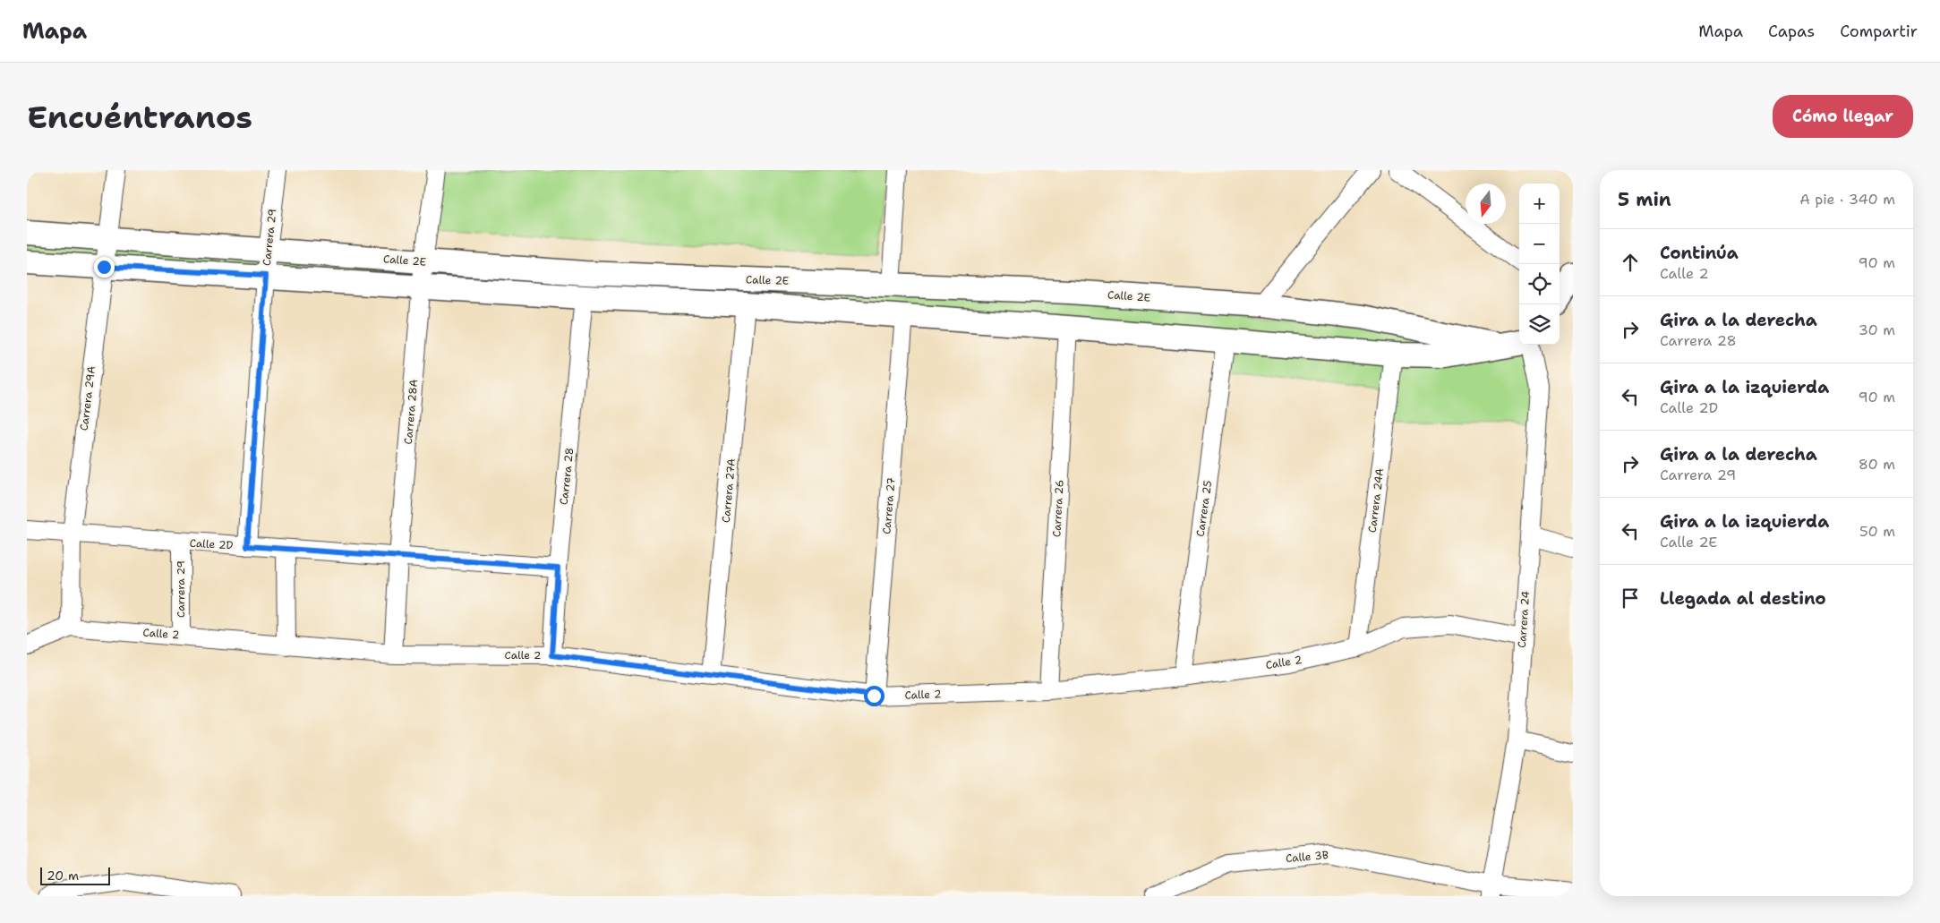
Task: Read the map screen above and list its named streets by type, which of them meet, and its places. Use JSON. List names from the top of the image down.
{
  "streets": {
    "street": [
      "Carrera 29",
      "Calle 2E",
      "Carrera 29A",
      "Carrera 28A",
      "Carrera 28",
      "Carrera 27A",
      "Carrera 24A",
      "Carrera 27",
      "Carrera 26",
      "Carrera 25",
      "Calle 2D",
      "Carrera 24",
      "Calle 2",
      "Calle 3B"
    ]
  },
  "crossings": [
    ["Carrera 29", "Calle 2E"],
    ["Carrera 29", "Calle 2D"],
    ["Carrera 29", "Calle 2"],
    ["Calle 2E", "Carrera 29A"],
    ["Calle 2E", "Carrera 28A"],
    ["Calle 2E", "Carrera 28"],
    ["Calle 2E", "Carrera 27A"],
    ["Calle 2E", "Carrera 24A"],
    ["Calle 2E", "Carrera 27"],
    ["Calle 2E", "Carrera 26"],
    ["Calle 2E", "Carrera 25"],
    ["Carrera 29A", "Calle 2D"],
    ["Carrera 29A", "Calle 2"],
    ["Carrera 28A", "Calle 2D"],
    ["Carrera 28A", "Calle 2"],
    ["Carrera 28", "Calle 2D"],
    ["Carrera 28", "Calle 2"],
    ["Carrera 27A", "Calle 2"],
    ["Carrera 24A", "Calle 2"],
    ["Carrera 27", "Calle 2"],
    ["Carrera 26", "Calle 2"],
    ["Carrera 25", "Calle 2"],
    ["Carrera 24", "Calle 2"],
    ["Carrera 24", "Calle 3B"]
  ],
  "scale_bar": "20 m",
  "north": "bottom",
  "page": {
    "header": "Mapa",
    "nav": ["Mapa", "Capas", "Compartir"],
    "buttons": "Cómo llegar",
    "title": "Encuéntranos",
    "heading": ["5 min", "A pie · 340 m"],
    "map_buttons": ["+", "−"],
    "list": [
      ["Continúa", "Calle 2", "90 m"],
      ["Gira a la derecha", "Carrera 28", "30 m"],
      ["Gira a la izquierda", "Calle 2D", "90 m"],
      ["Gira a la derecha", "Carrera 29", "80 m"],
      ["Gira a la izquierda", "Calle 2E", "50 m"],
      "Llegada al destino"
    ],
    "scale": "20 m"
  }
}
